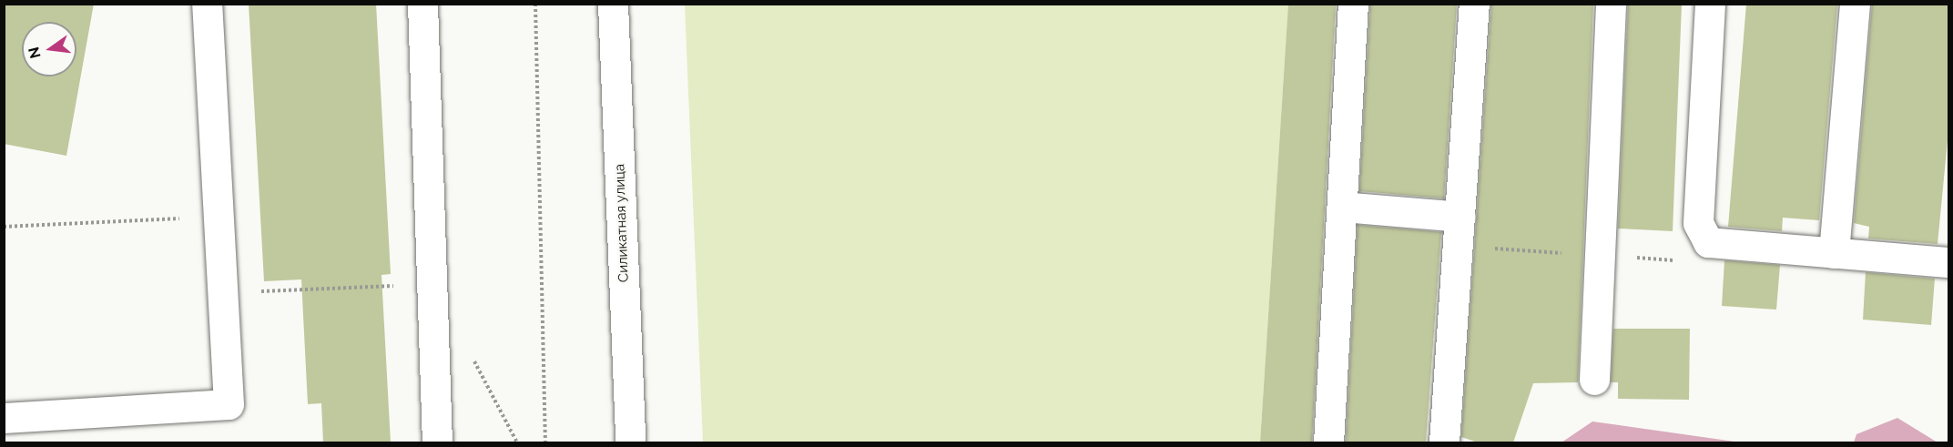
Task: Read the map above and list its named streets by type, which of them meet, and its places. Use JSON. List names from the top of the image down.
{
  "streets": {
    "street": ["Силикатная улица"]
  },
  "north": "left"
}
